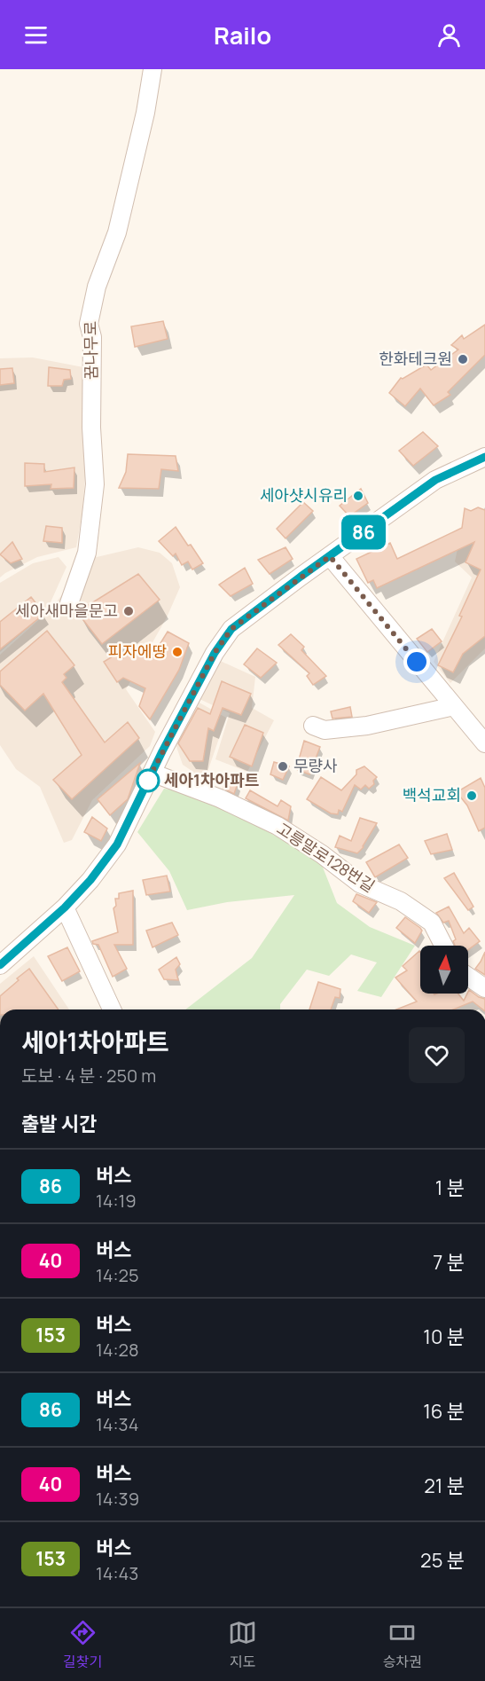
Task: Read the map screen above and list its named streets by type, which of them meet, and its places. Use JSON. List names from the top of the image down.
{
  "streets": {
    "street": ["꿈나무로", "고릉말로128번길"]
  },
  "places": [
    "한화테크원",
    "세아샷시유리",
    "세아새마을문고",
    "피자에땅",
    "무량사",
    "세아1차아파트",
    "백석교회"
  ],
  "lines": ["bus line 86"],
  "north": "top",
  "page": {
    "header": "Railo",
    "on_map": "86",
    "heading": [
      ["세아1차아파트", "도보 · 4 분 · 250 m"],
      "출발 시간"
    ],
    "list": [
      {
        "mark": "86",
        "name": "버스",
        "note": "14:19",
        "value": "1 분"
      },
      {
        "mark": "40",
        "name": "버스",
        "note": "14:25",
        "value": "7 분"
      },
      {
        "mark": "153",
        "name": "버스",
        "note": "14:28",
        "value": "10 분"
      },
      {
        "mark": "86",
        "name": "버스",
        "note": "14:34",
        "value": "16 분"
      },
      {
        "mark": "40",
        "name": "버스",
        "note": "14:39",
        "value": "21 분"
      },
      {
        "mark": "153",
        "name": "버스",
        "note": "14:43",
        "value": "25 분"
      }
    ],
    "tabs": ["길찾기", "지도", "승차권"]
  }
}
